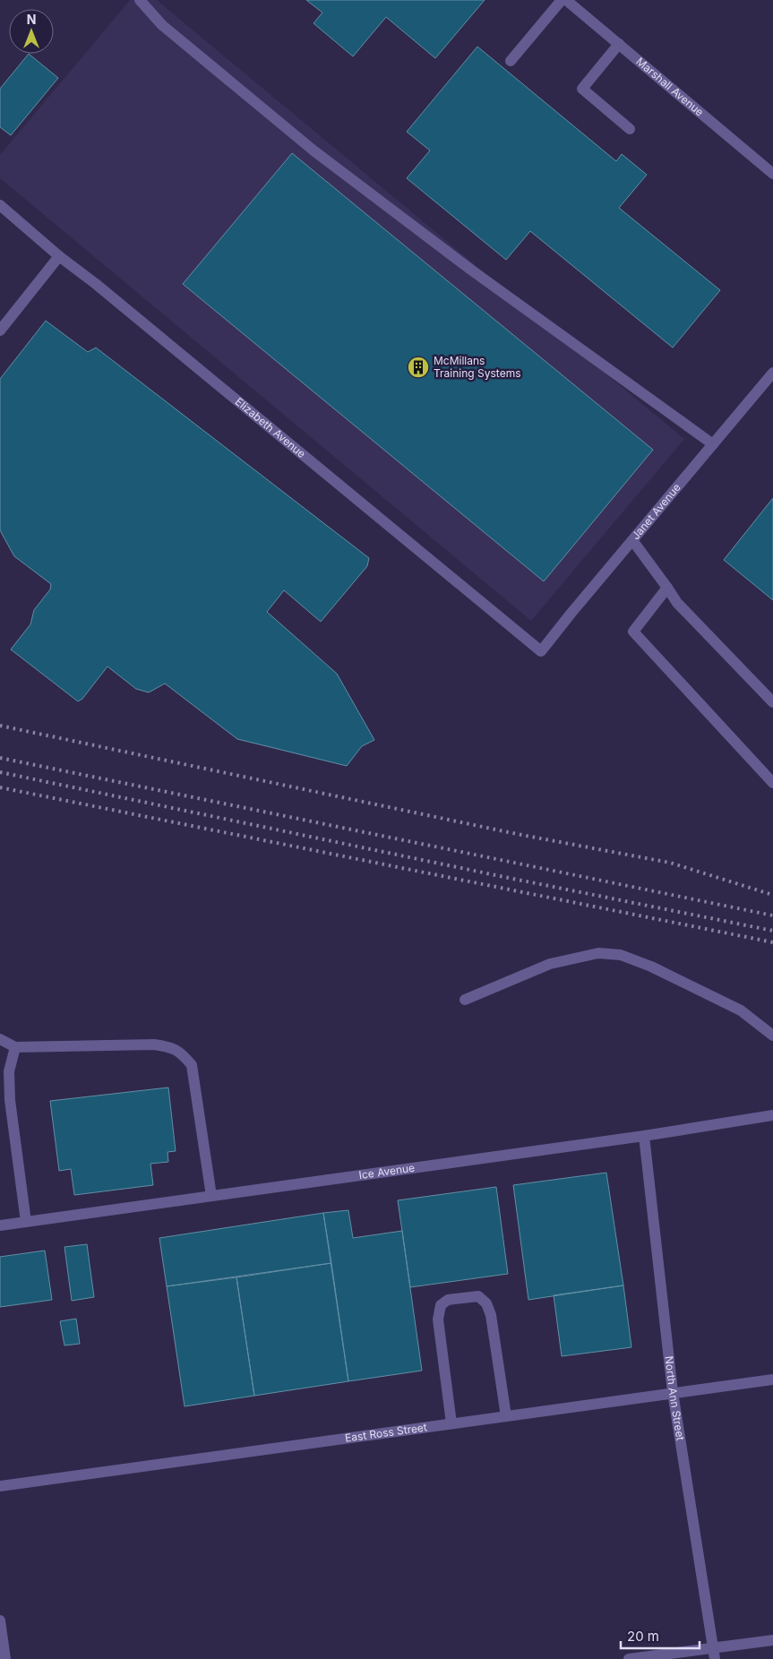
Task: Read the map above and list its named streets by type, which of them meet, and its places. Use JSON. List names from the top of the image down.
{
  "streets": {
    "street": [
      "Marshall Avenue",
      "Elizabeth Avenue",
      "Janet Avenue",
      "Ice Avenue",
      "North Ann Street",
      "East Ross Street"
    ]
  },
  "crossings": [
    ["Elizabeth Avenue", "Janet Avenue"],
    ["Ice Avenue", "North Ann Street"],
    ["North Ann Street", "East Ross Street"]
  ],
  "places": {
    "building": ["McMillans Training Systems"]
  },
  "scale_bar": "20 m",
  "north": "top"
}
